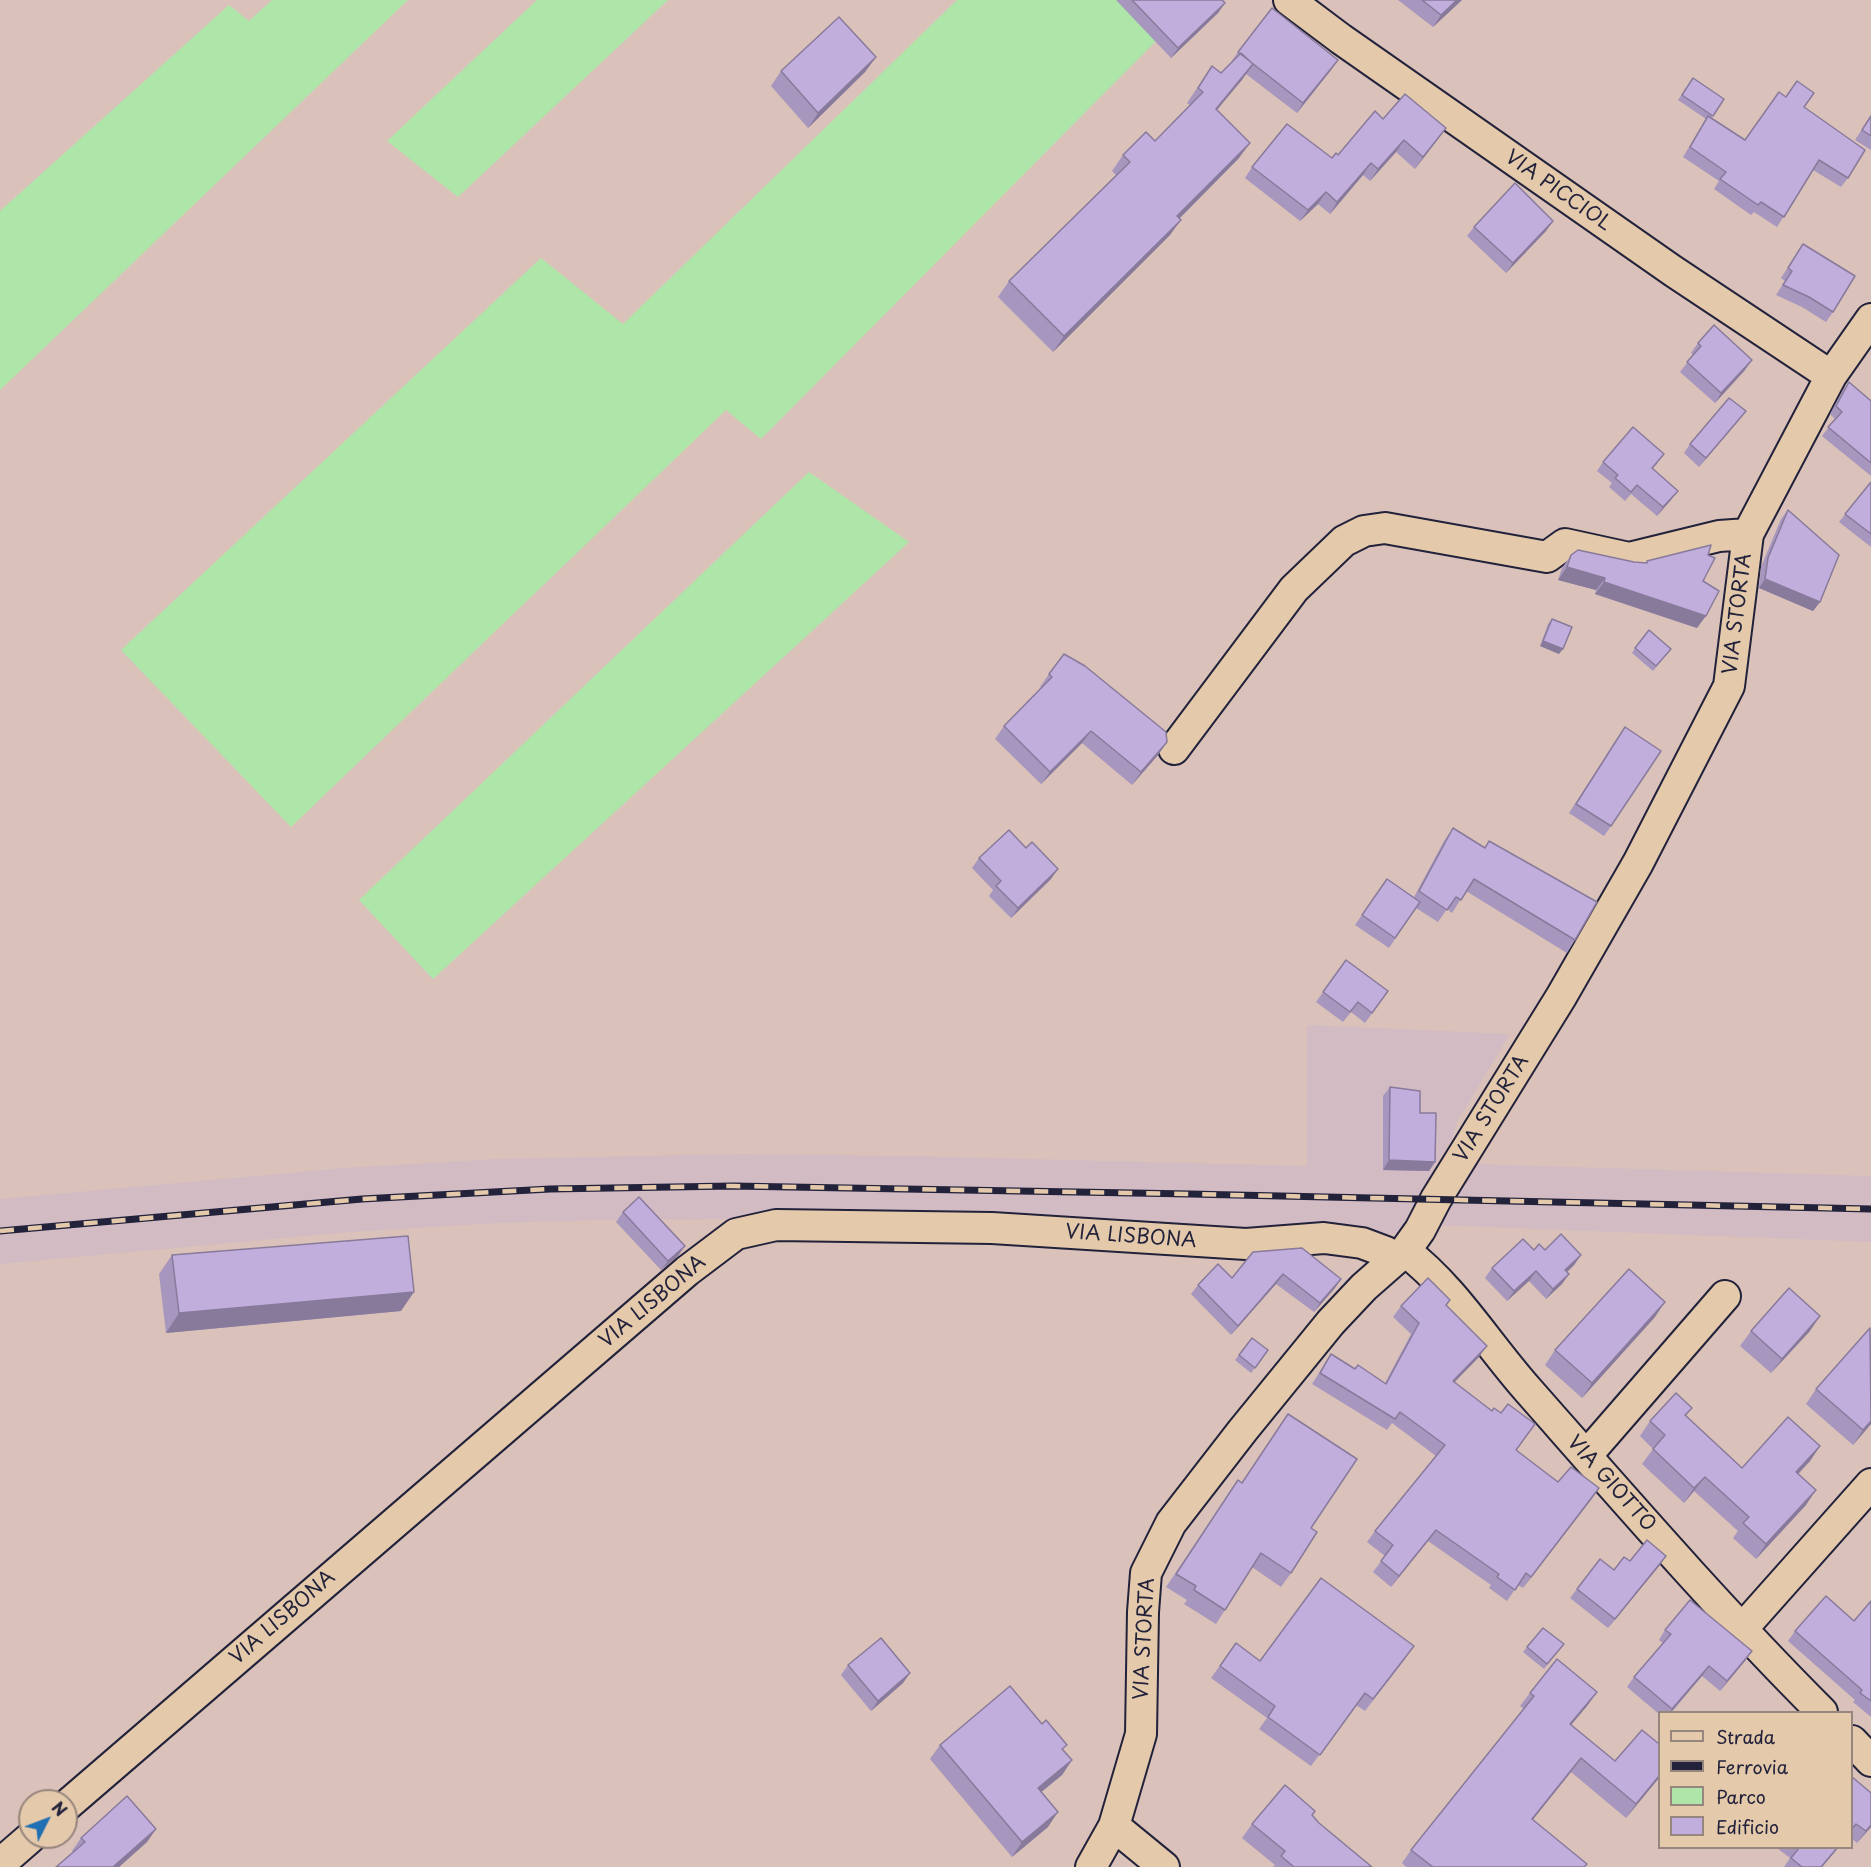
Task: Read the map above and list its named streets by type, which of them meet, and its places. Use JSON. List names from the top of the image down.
{
  "streets": {
    "street": [
      "VIA PICCIOL",
      "VIA STORTA",
      "VIA LISBONA",
      "VIA GIOTTO"
    ]
  },
  "crossings": [
    ["VIA PICCIOL", "VIA STORTA"],
    ["VIA STORTA", "VIA LISBONA"],
    ["VIA STORTA", "VIA GIOTTO"],
    ["VIA LISBONA", "VIA GIOTTO"]
  ],
  "legend": [
    "Strada",
    "Ferrovia",
    "Parco",
    "Edificio"
  ],
  "north": "top right"
}
